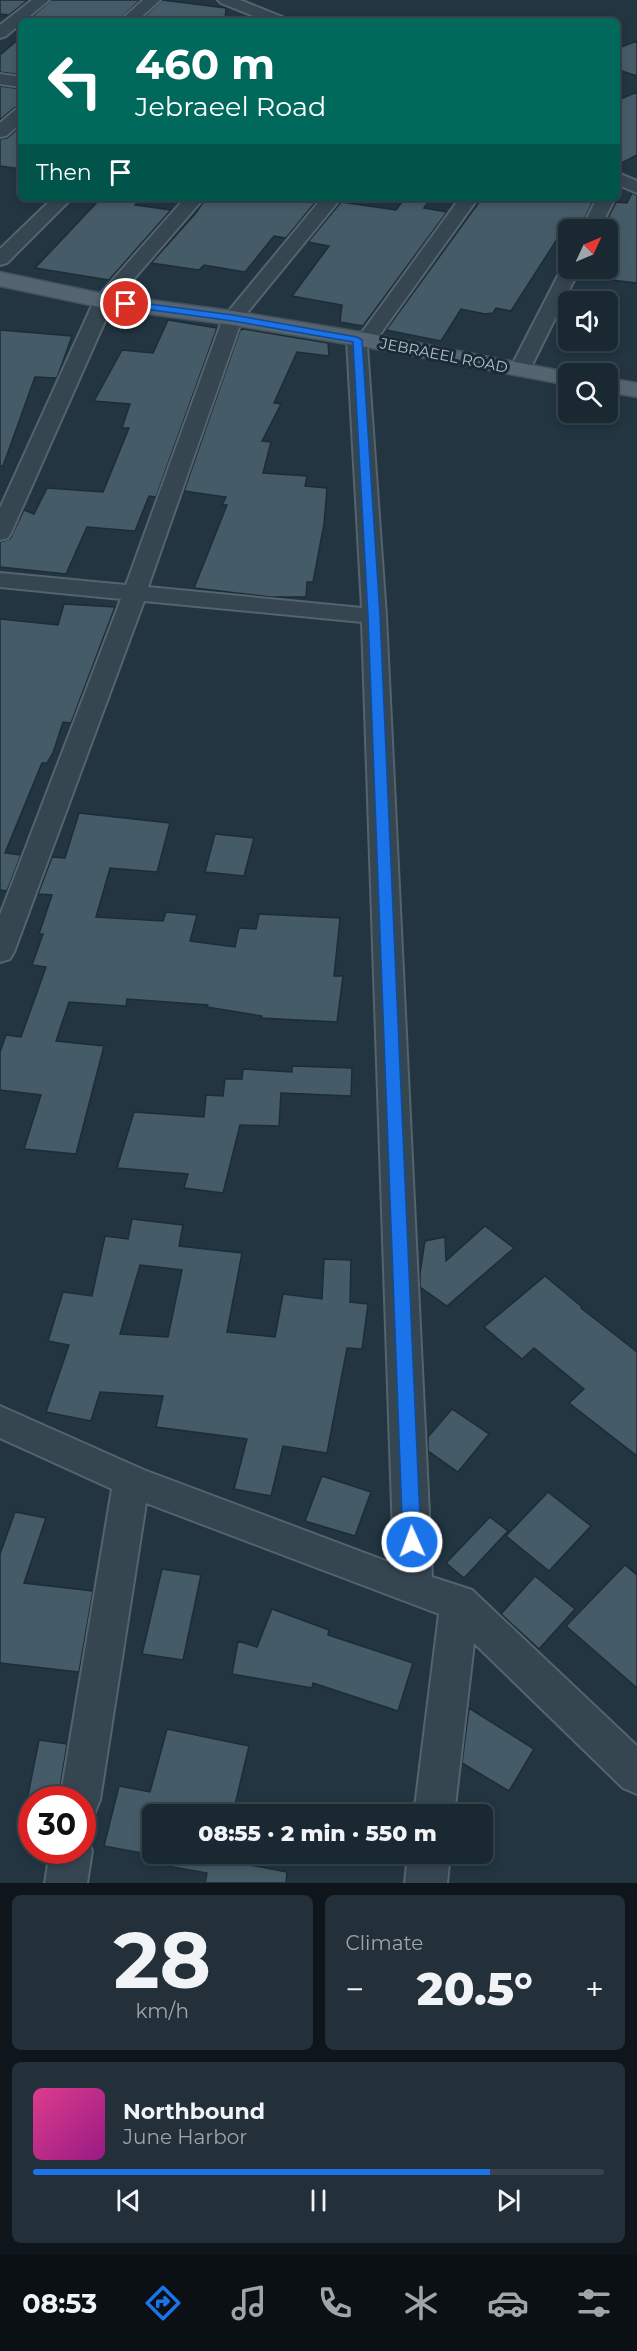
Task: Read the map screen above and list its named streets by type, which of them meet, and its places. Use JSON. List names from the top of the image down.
{
  "streets": {
    "main road": ["JEBRAEEL ROAD"]
  },
  "north": "top right",
  "page": {
    "turn": ["460 m", "Jebraeel Road"],
    "then": "Then",
    "limit": "30",
    "trip": "08:55 · 2 min · 550 m",
    "tile": [
      ["28", "km/h"],
      "Climate"
    ],
    "heat": ["−", "20.5°", "+"],
    "song": ["Northbound", "June Harbor"],
    "tabs": "08:53"
  }
}
